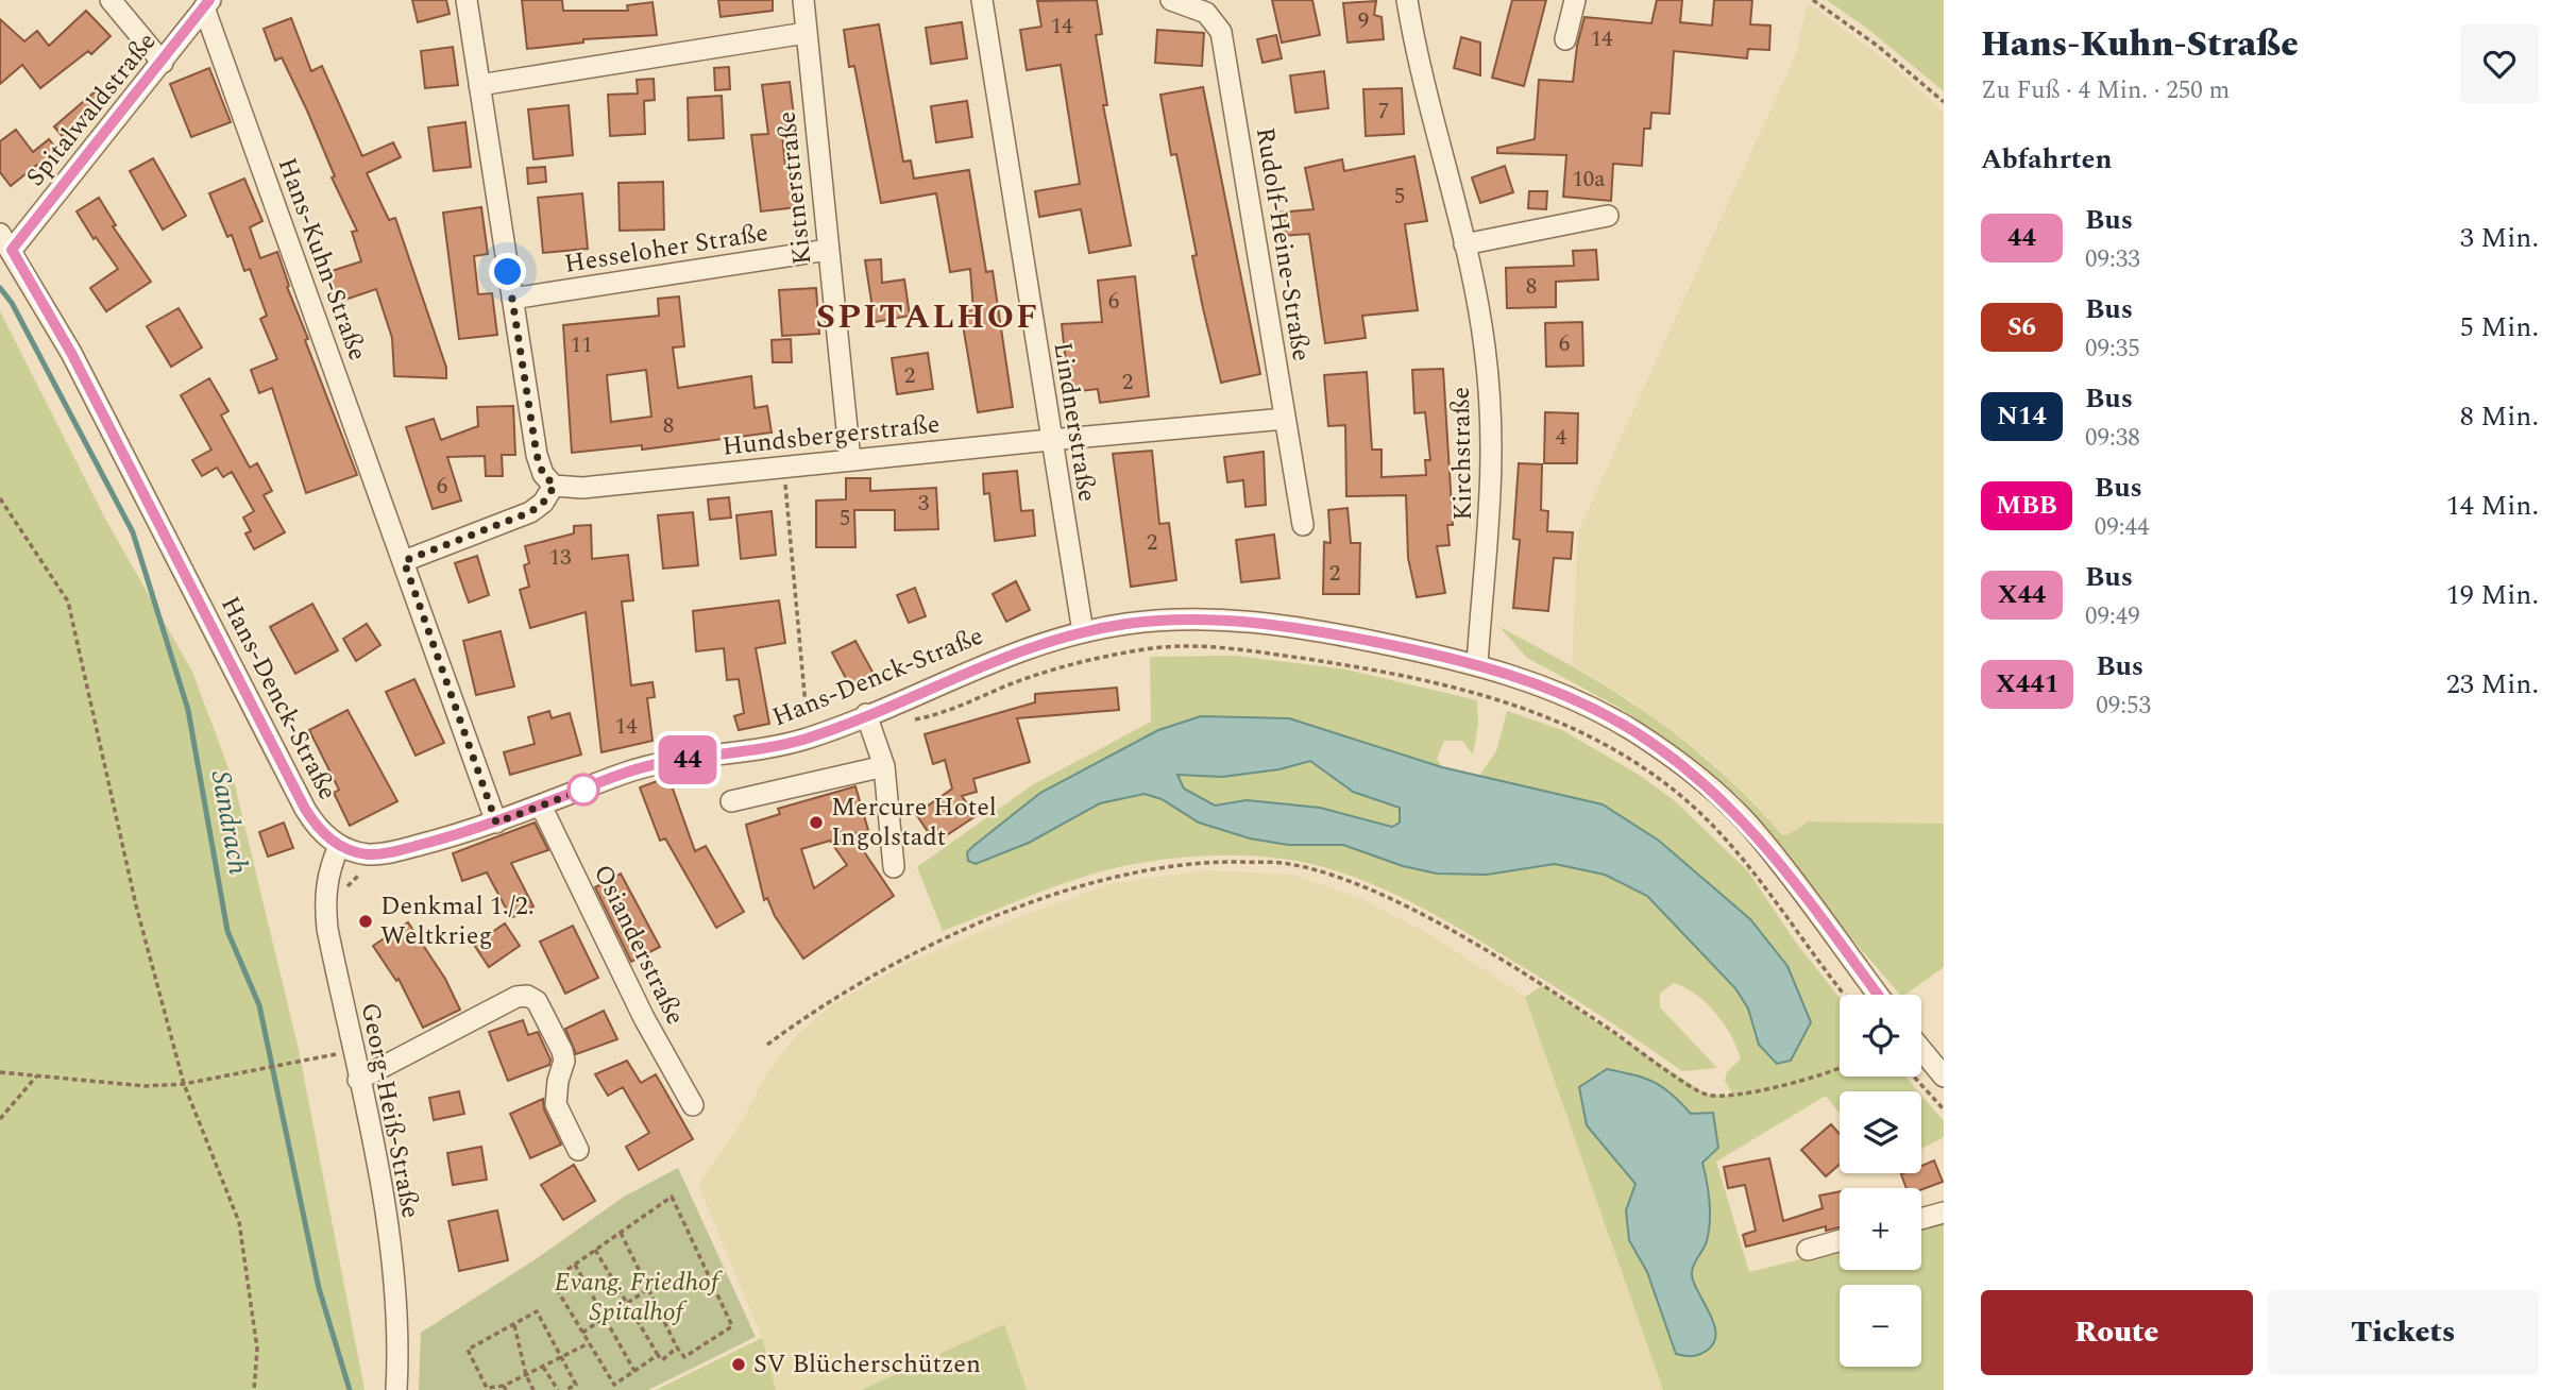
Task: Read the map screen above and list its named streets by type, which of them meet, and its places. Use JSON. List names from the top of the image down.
{
  "streets": {
    "street": [
      "Spitalwaldstraße",
      "Kistnerstraße",
      "Rudolf-Heine-Straße",
      "Hesseloher Straße",
      "Hans-Kuhn-Straße",
      "Lindnerstraße",
      "Hundsbergerstraße",
      "Kirchstraße",
      "Hans-Denck-Straße",
      "Osianderstraße",
      "Georg-Heiß-Straße"
    ]
  },
  "crossings": [
    ["Spitalwaldstraße", "Hans-Kuhn-Straße"],
    ["Spitalwaldstraße", "Hans-Denck-Straße"],
    ["Kistnerstraße", "Hesseloher Straße"],
    ["Kistnerstraße", "Hundsbergerstraße"],
    ["Rudolf-Heine-Straße", "Hundsbergerstraße"],
    ["Hans-Kuhn-Straße", "Hans-Denck-Straße"],
    ["Lindnerstraße", "Hundsbergerstraße"],
    ["Lindnerstraße", "Hans-Denck-Straße"],
    ["Kirchstraße", "Hans-Denck-Straße"],
    ["Hans-Denck-Straße", "Osianderstraße"],
    ["Hans-Denck-Straße", "Georg-Heiß-Straße"]
  ],
  "districts": ["SPITALHOF"],
  "water": ["Sandrach"],
  "parks": ["Evang. Friedhof Spitalhof"],
  "places": ["Mercure Hotel Ingolstadt", "Denkmal 1./2. Weltkrieg", "SV Blücherschützen"],
  "lines": ["bus line 44"],
  "house_numbers": [
    "9",
    "14",
    "14",
    "7",
    "10a",
    "5",
    "8",
    "6",
    "6",
    "11",
    "2",
    "2",
    "8",
    "4",
    "6",
    "3",
    "5",
    "2",
    "13",
    "2",
    "14"
  ],
  "page": {
    "on_map": "44",
    "heading": [
      ["Hans-Kuhn-Straße", "Zu Fuß · 4 Min. · 250 m"],
      "Abfahrten"
    ],
    "list": [
      {
        "mark": "44",
        "name": "Bus",
        "note": "09:33",
        "value": "3 Min."
      },
      {
        "mark": "S6",
        "name": "Bus",
        "note": "09:35",
        "value": "5 Min."
      },
      {
        "mark": "N14",
        "name": "Bus",
        "note": "09:38",
        "value": "8 Min."
      },
      {
        "mark": "MBB",
        "name": "Bus",
        "note": "09:44",
        "value": "14 Min."
      },
      {
        "mark": "X44",
        "name": "Bus",
        "note": "09:49",
        "value": "19 Min."
      },
      {
        "mark": "X441",
        "name": "Bus",
        "note": "09:53",
        "value": "23 Min."
      }
    ],
    "map_buttons": ["+", "−"],
    "buttons": ["Route", "Tickets"]
  }
}
